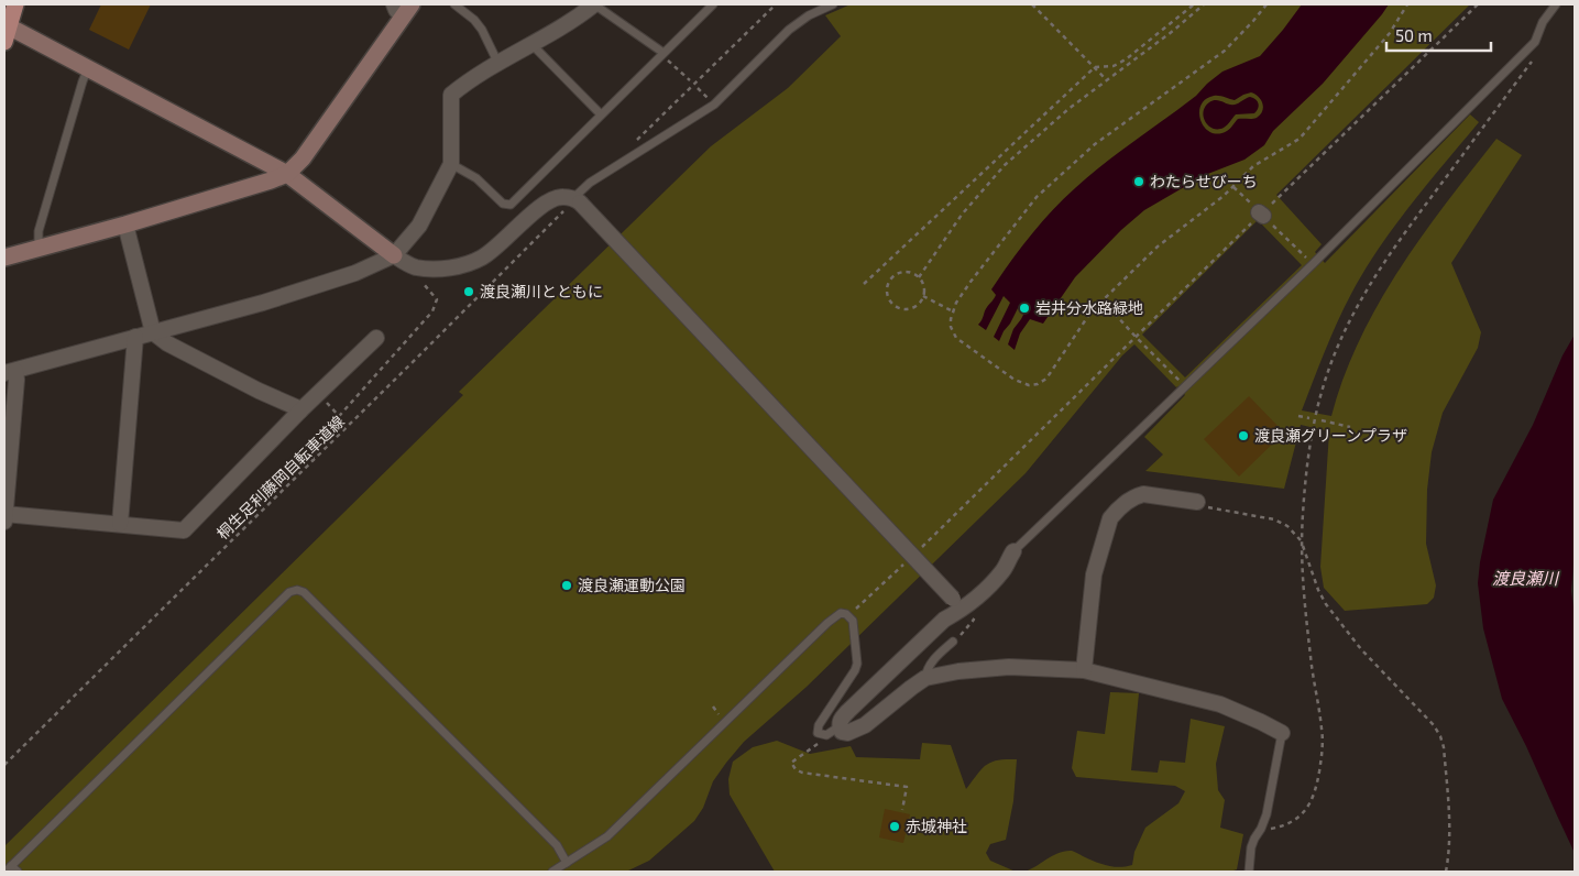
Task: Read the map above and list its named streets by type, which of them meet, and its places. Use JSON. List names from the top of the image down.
{
  "streets": {
    "path": ["桐生足利藤岡自転車道線"]
  },
  "water": ["渡良瀬川"],
  "places": [
    "わたらせびーち",
    "渡良瀬川とともに",
    "岩井分水路緑地",
    "渡良瀬グリーンプラザ",
    "渡良瀬運動公園",
    "赤城神社"
  ],
  "scale_bar": "50 m"
}
